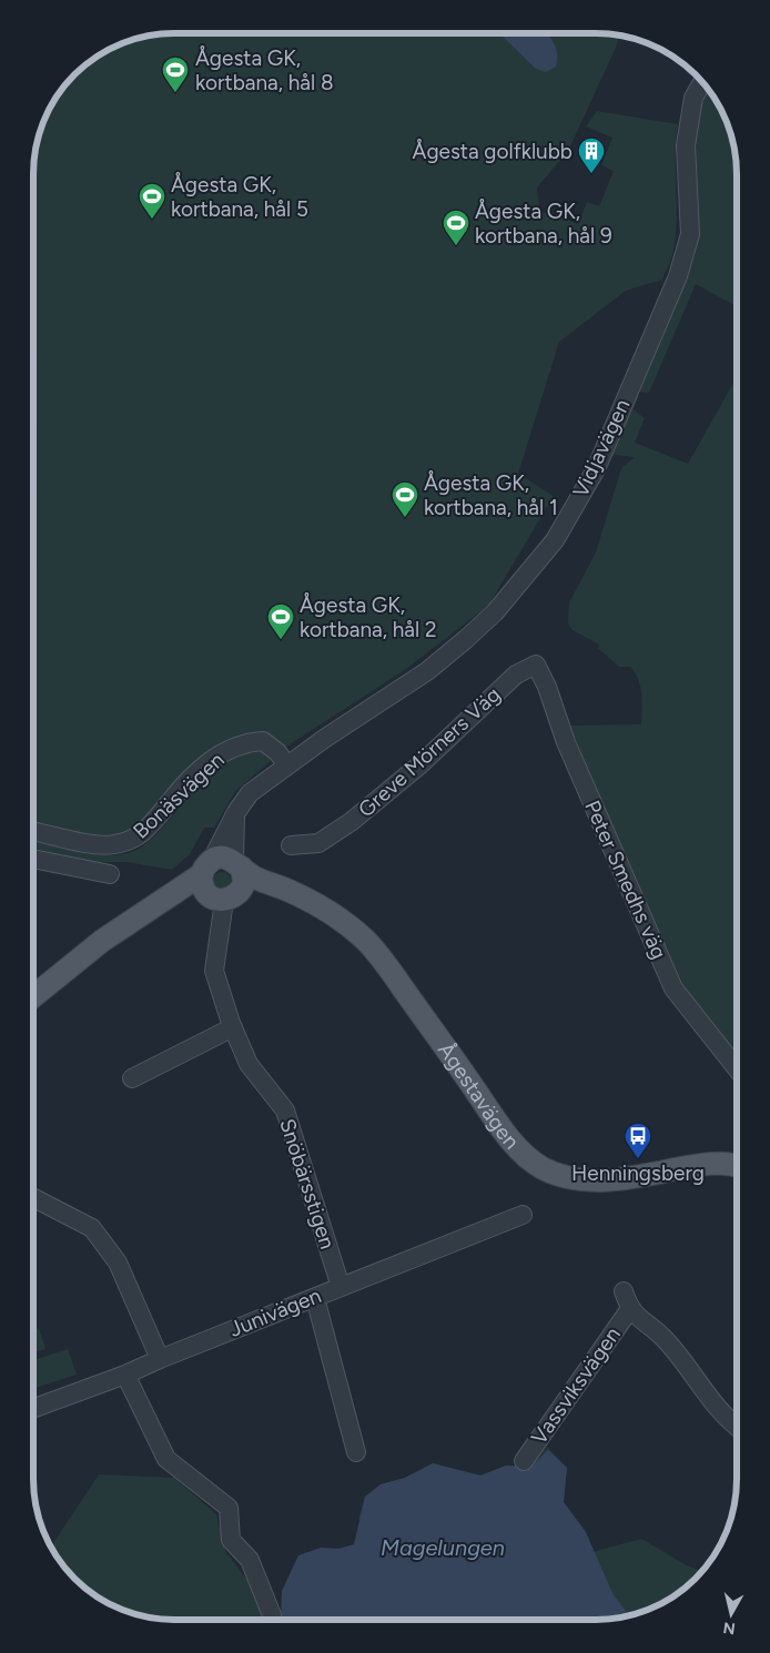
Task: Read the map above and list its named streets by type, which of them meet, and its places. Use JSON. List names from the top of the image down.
{
  "streets": {
    "main road": ["Ågestavägen"],
    "street": [
      "Vidjavägen",
      "Greve Mörners Väg",
      "Bonäsvägen",
      "Peter Smedhs väg",
      "Snöbärsstigen",
      "Junivägen",
      "Vassviksvägen"
    ]
  },
  "crossings": [
    ["Vidjavägen", "Bonäsvägen"],
    ["Vidjavägen", "Ågestavägen"],
    ["Vidjavägen", "Snöbärsstigen"],
    ["Greve Mörners Väg", "Peter Smedhs väg"],
    ["Ågestavägen", "Snöbärsstigen"],
    ["Snöbärsstigen", "Junivägen"]
  ],
  "water": ["Magelungen"],
  "places": {
    "sports": [
      "Ågesta GK, kortbana, hål 8",
      "Ågesta GK, kortbana, hål 5",
      "Ågesta GK, kortbana, hål 9",
      "Ågesta GK, kortbana, hål 1",
      "Ågesta GK, kortbana, hål 2"
    ],
    "building": ["Ågesta golfklubb"],
    "bus stop": ["Henningsberg"]
  },
  "north": "bottom"
}
